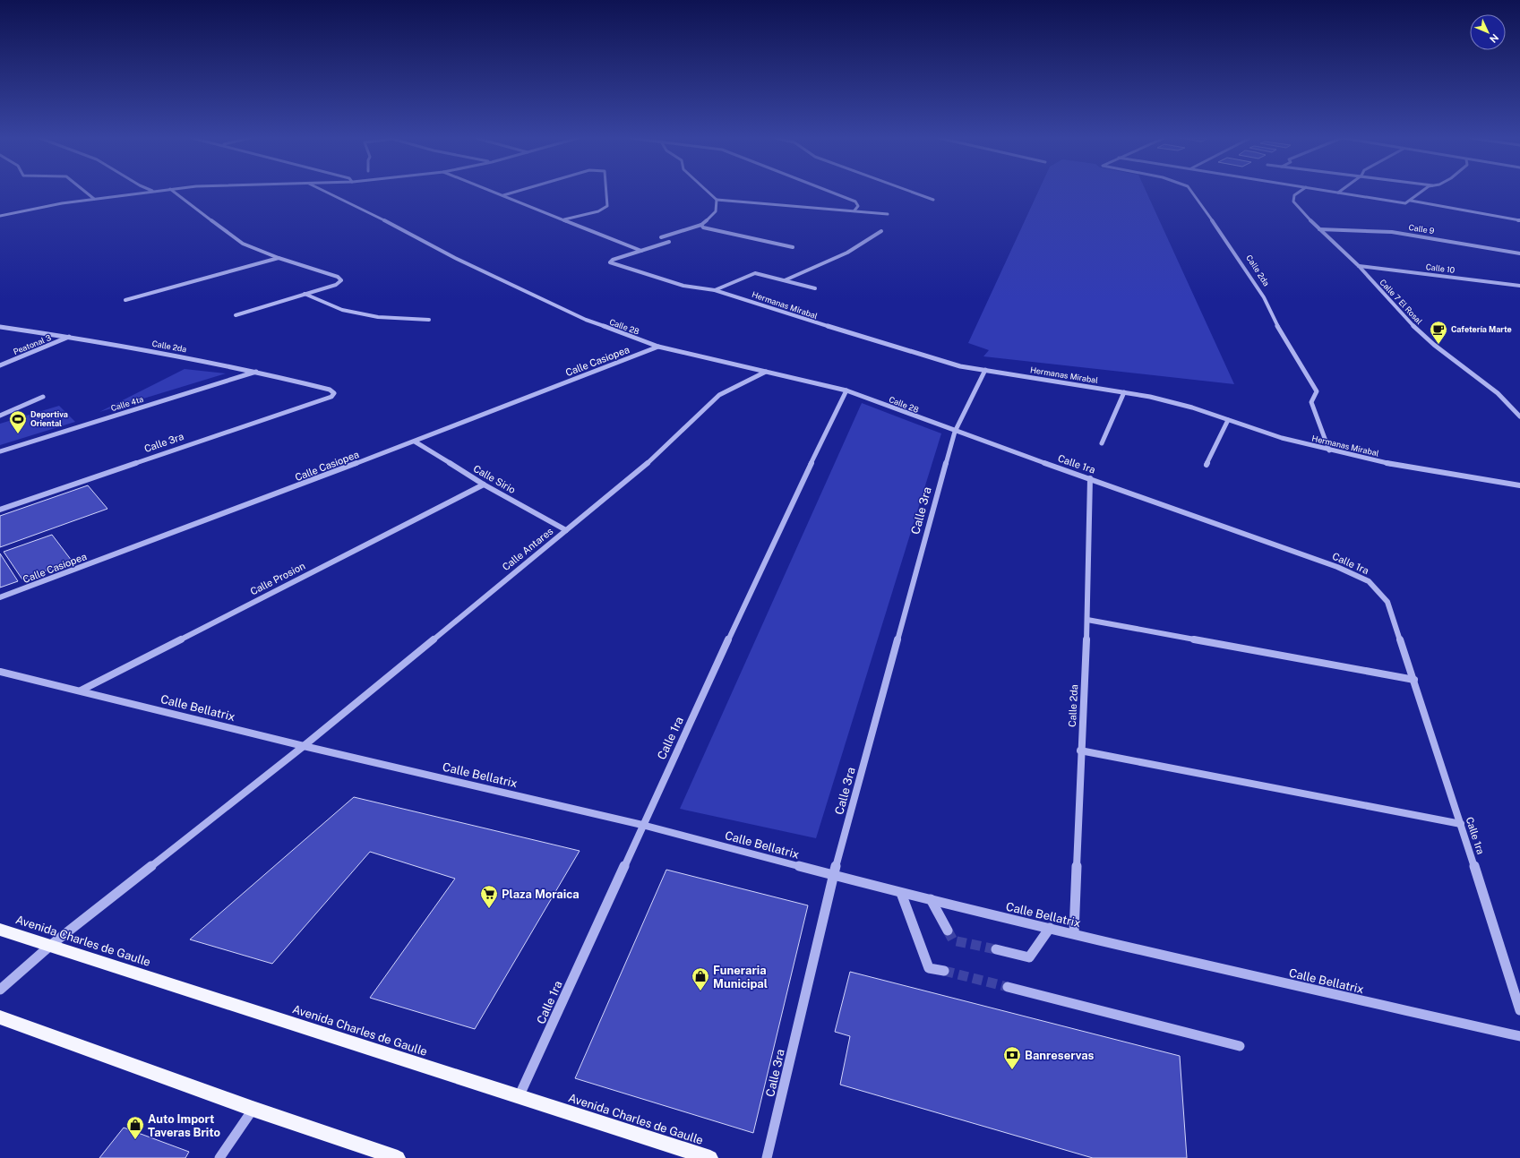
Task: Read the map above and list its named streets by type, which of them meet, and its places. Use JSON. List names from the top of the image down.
{
  "streets": {
    "main road": ["Avenida Charles de Gaulle"],
    "street": [
      "Calle 9",
      "Calle 10",
      "Calle 2da",
      "Calle 7 El Rosal",
      "Hermanas Mirabal",
      "Calle 28",
      "Peatonal 3",
      "Calle Casiopea",
      "Calle 4ta",
      "Calle 3ra",
      "Calle 1ra",
      "Calle Sirio",
      "Calle Antares",
      "Calle Prosion",
      "Calle Bellatrix"
    ]
  },
  "crossings": [
    ["Calle 9", "Calle 7 El Rosal"],
    ["Calle 10", "Calle 7 El Rosal"],
    ["Calle 2da", "Hermanas Mirabal"],
    ["Calle 2da", "Peatonal 3"],
    ["Calle 2da", "Calle 4ta"],
    ["Calle 2da", "Calle 3ra"],
    ["Calle 2da", "Calle 1ra"],
    ["Calle 2da", "Calle Bellatrix"],
    ["Hermanas Mirabal", "Calle 3ra"],
    ["Calle 28", "Calle Casiopea"],
    ["Calle 28", "Calle 3ra"],
    ["Calle 28", "Calle 1ra"],
    ["Calle 28", "Calle Antares"],
    ["Calle Casiopea", "Calle Sirio"],
    ["Calle 3ra", "Calle 1ra"],
    ["Calle 3ra", "Calle Bellatrix"],
    ["Calle 1ra", "Calle Bellatrix"],
    ["Calle 1ra", "Avenida Charles de Gaulle"],
    ["Calle Sirio", "Calle Antares"],
    ["Calle Sirio", "Calle Prosion"],
    ["Calle Antares", "Calle Bellatrix"],
    ["Calle Antares", "Avenida Charles de Gaulle"],
    ["Calle Prosion", "Calle Bellatrix"]
  ],
  "places": {
    "cafe": ["Cafetería Marte"],
    "sports": ["Deportiva Oriental"],
    "supermarket": ["Plaza Moraica"],
    "shop": ["Funeraria Municipal", "Auto Import Taveras Brito"],
    "bank": ["Banreservas"]
  },
  "north": "bottom right"
}
